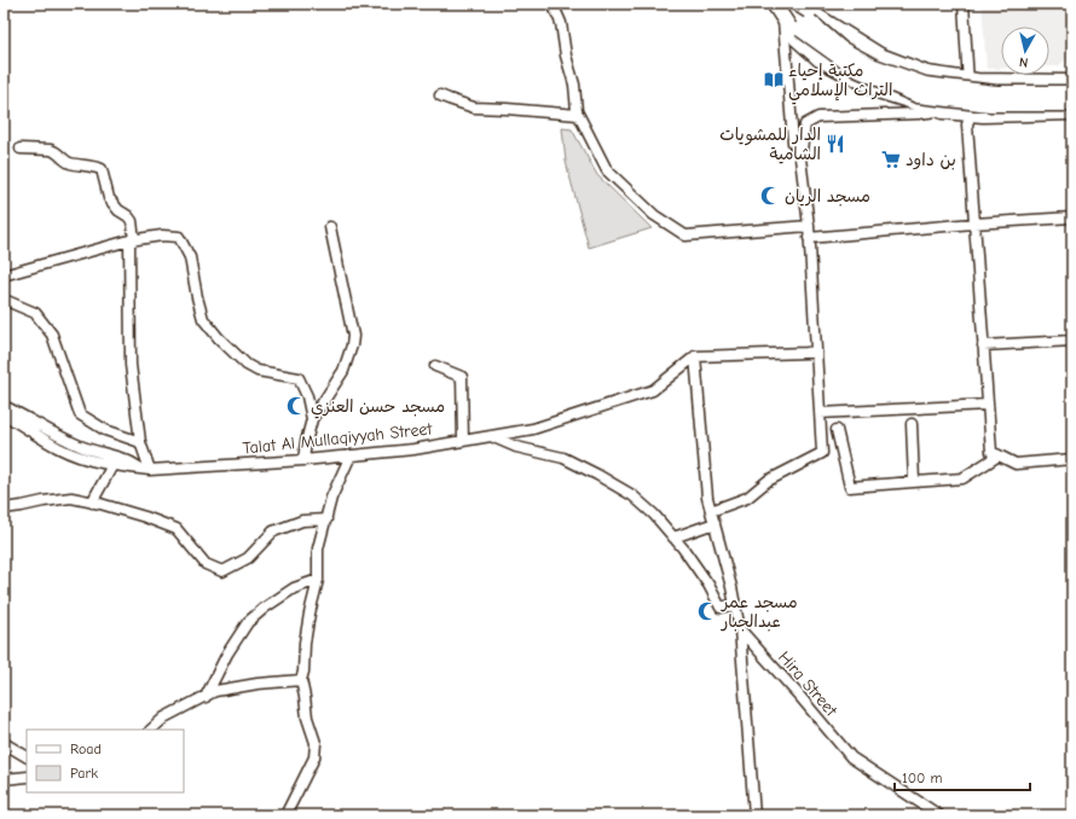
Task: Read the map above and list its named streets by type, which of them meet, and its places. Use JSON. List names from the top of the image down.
{
  "streets": {
    "street": ["Talat Al Mullaqiyyah Street", "Hira Street"]
  },
  "places": {
    "library": ["مكتبة إحياء التراث الإسلامي"],
    "restaurant": ["الدار للمشويات الشامية"],
    "supermarket": ["بن داود"],
    "mosque": ["مسجد الريان", "مسجد حسن العنزي", "مسجد عمر عبدالجبار"]
  },
  "legend": ["Road", "Park"],
  "scale_bar": "100 m",
  "north": "bottom"
}
